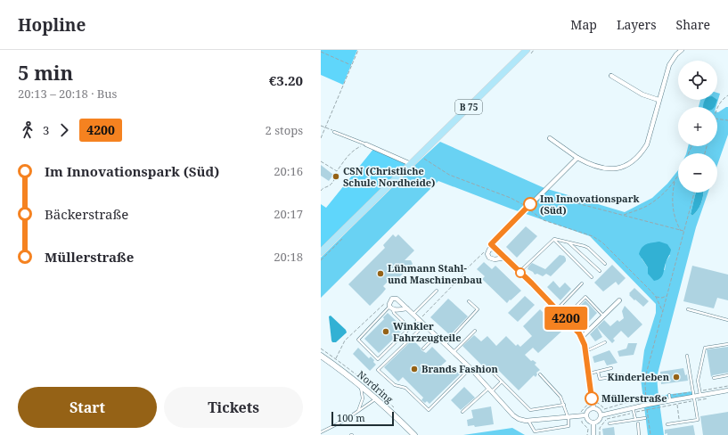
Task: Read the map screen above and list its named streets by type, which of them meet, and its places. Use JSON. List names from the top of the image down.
{
  "streets": {
    "main road": ["B 75"],
    "street": ["Nordring"]
  },
  "places": [
    "CSN (Christliche Schule Nordheide)",
    "Im Innovationspark (Süd)",
    "Lühmann Stahl- und Maschinenbau",
    "Winkler Fahrzeugteile",
    "Brands Fashion",
    "Kinderleben",
    "Müllerstraße"
  ],
  "lines": ["bus line 4200"],
  "scale_bar": "100 m",
  "page": {
    "header": "Hopline",
    "nav": ["Map", "Layers", "Share"],
    "heading": ["5 min", "20:13 – 20:18 · Bus", "€3.20"],
    "on_map": "4200",
    "map_buttons": ["+", "−"],
    "legs": ["3", "4200", "2 stops"],
    "list": [
      {
        "name": "Im Innovationspark (Süd)",
        "value": "20:16"
      },
      {
        "name": "Bäckerstraße",
        "value": "20:17"
      },
      {
        "name": "Müllerstraße",
        "value": "20:18"
      }
    ],
    "buttons": ["Start", "Tickets"],
    "scale": "100 m"
  }
}
